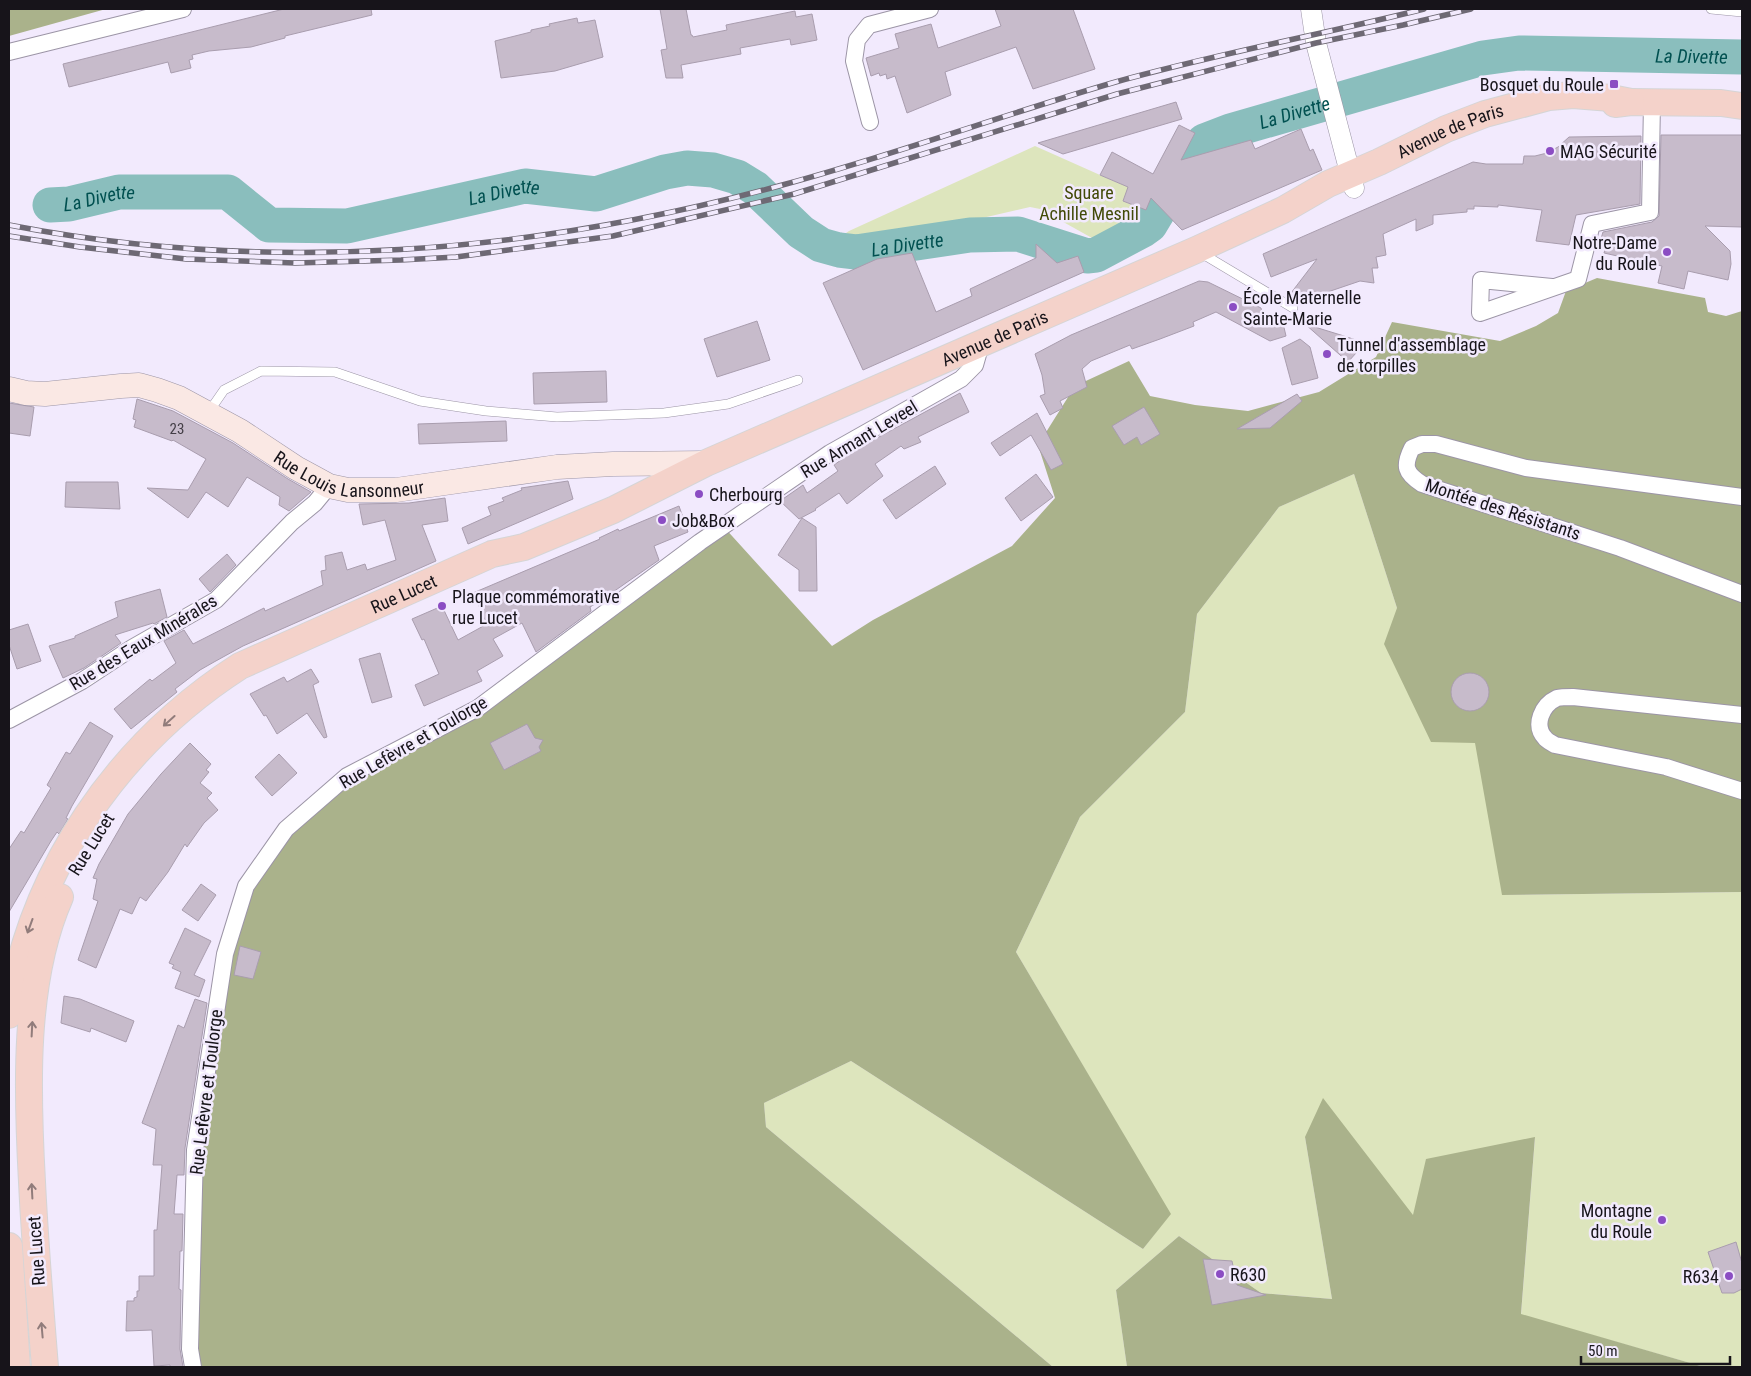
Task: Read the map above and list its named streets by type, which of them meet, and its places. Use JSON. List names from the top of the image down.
{
  "streets": {
    "main road": ["Avenue de Paris", "Rue Louis Lansonneur", "Rue Lucet"],
    "street": [
      "Rue Armant Leveel",
      "Montée des Résistants",
      "Rue des Eaux Minérales",
      "Rue Lefèvre et Toulorge"
    ]
  },
  "crossings": [
    ["Avenue de Paris", "Rue Armant Leveel"],
    ["Avenue de Paris", "Rue Louis Lansonneur"],
    ["Avenue de Paris", "Rue Lucet"],
    ["Rue Armant Leveel", "Rue Lefèvre et Toulorge"],
    ["Rue Louis Lansonneur", "Rue Lucet"],
    ["Rue Louis Lansonneur", "Rue des Eaux Minérales"]
  ],
  "water": ["La Divette"],
  "parks": ["Square Achille Mesnil"],
  "places": {
    "transit": ["Bosquet du Roule"],
    "other": [
      "MAG Sécurité",
      "Notre-Dame du Roule",
      "École Maternelle Sainte-Marie",
      "Tunnel d'assemblage de torpilles",
      "Cherbourg",
      "Job&Box",
      "Plaque commémorative rue Lucet",
      "Montagne du Roule",
      "R630",
      "R634"
    ]
  },
  "house_numbers": ["23"],
  "scale_bar": "50 m"
}
